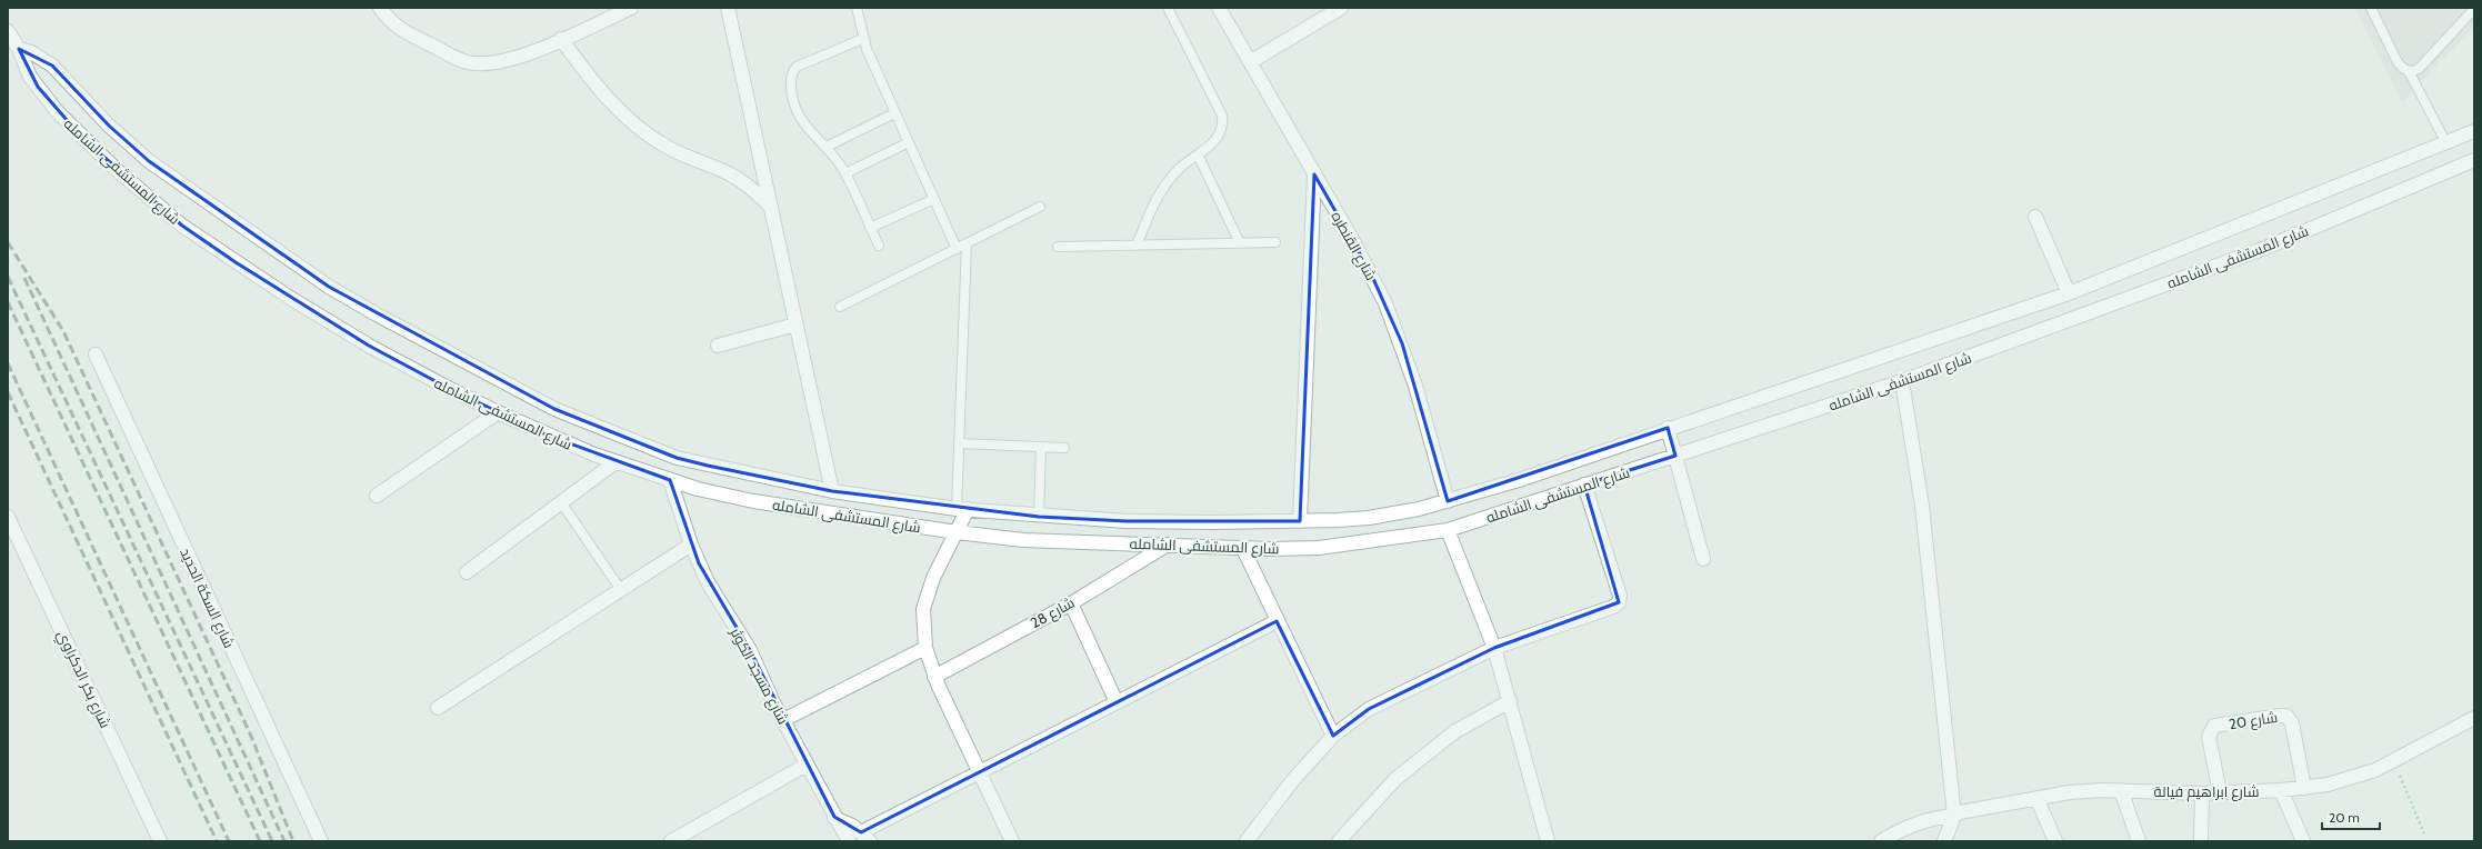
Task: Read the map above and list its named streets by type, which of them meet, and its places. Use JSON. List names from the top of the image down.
{
  "streets": {
    "street": [
      "شارع المستشفى الشامله",
      "شارع القنطره",
      "شارع السكة الحديد",
      "شارع 28",
      "شارع مسجد الكوثر",
      "شارع بكر الدكراوي",
      "شارع 20",
      "شارع ابراهيم فيالة"
    ]
  },
  "crossings": [
    ["شارع المستشفى الشامله", "شارع القنطره"],
    ["شارع المستشفى الشامله", "شارع 28"],
    ["شارع المستشفى الشامله", "شارع مسجد الكوثر"],
    ["شارع 20", "شارع ابراهيم فيالة"]
  ],
  "scale_bar": "20 m"
}
